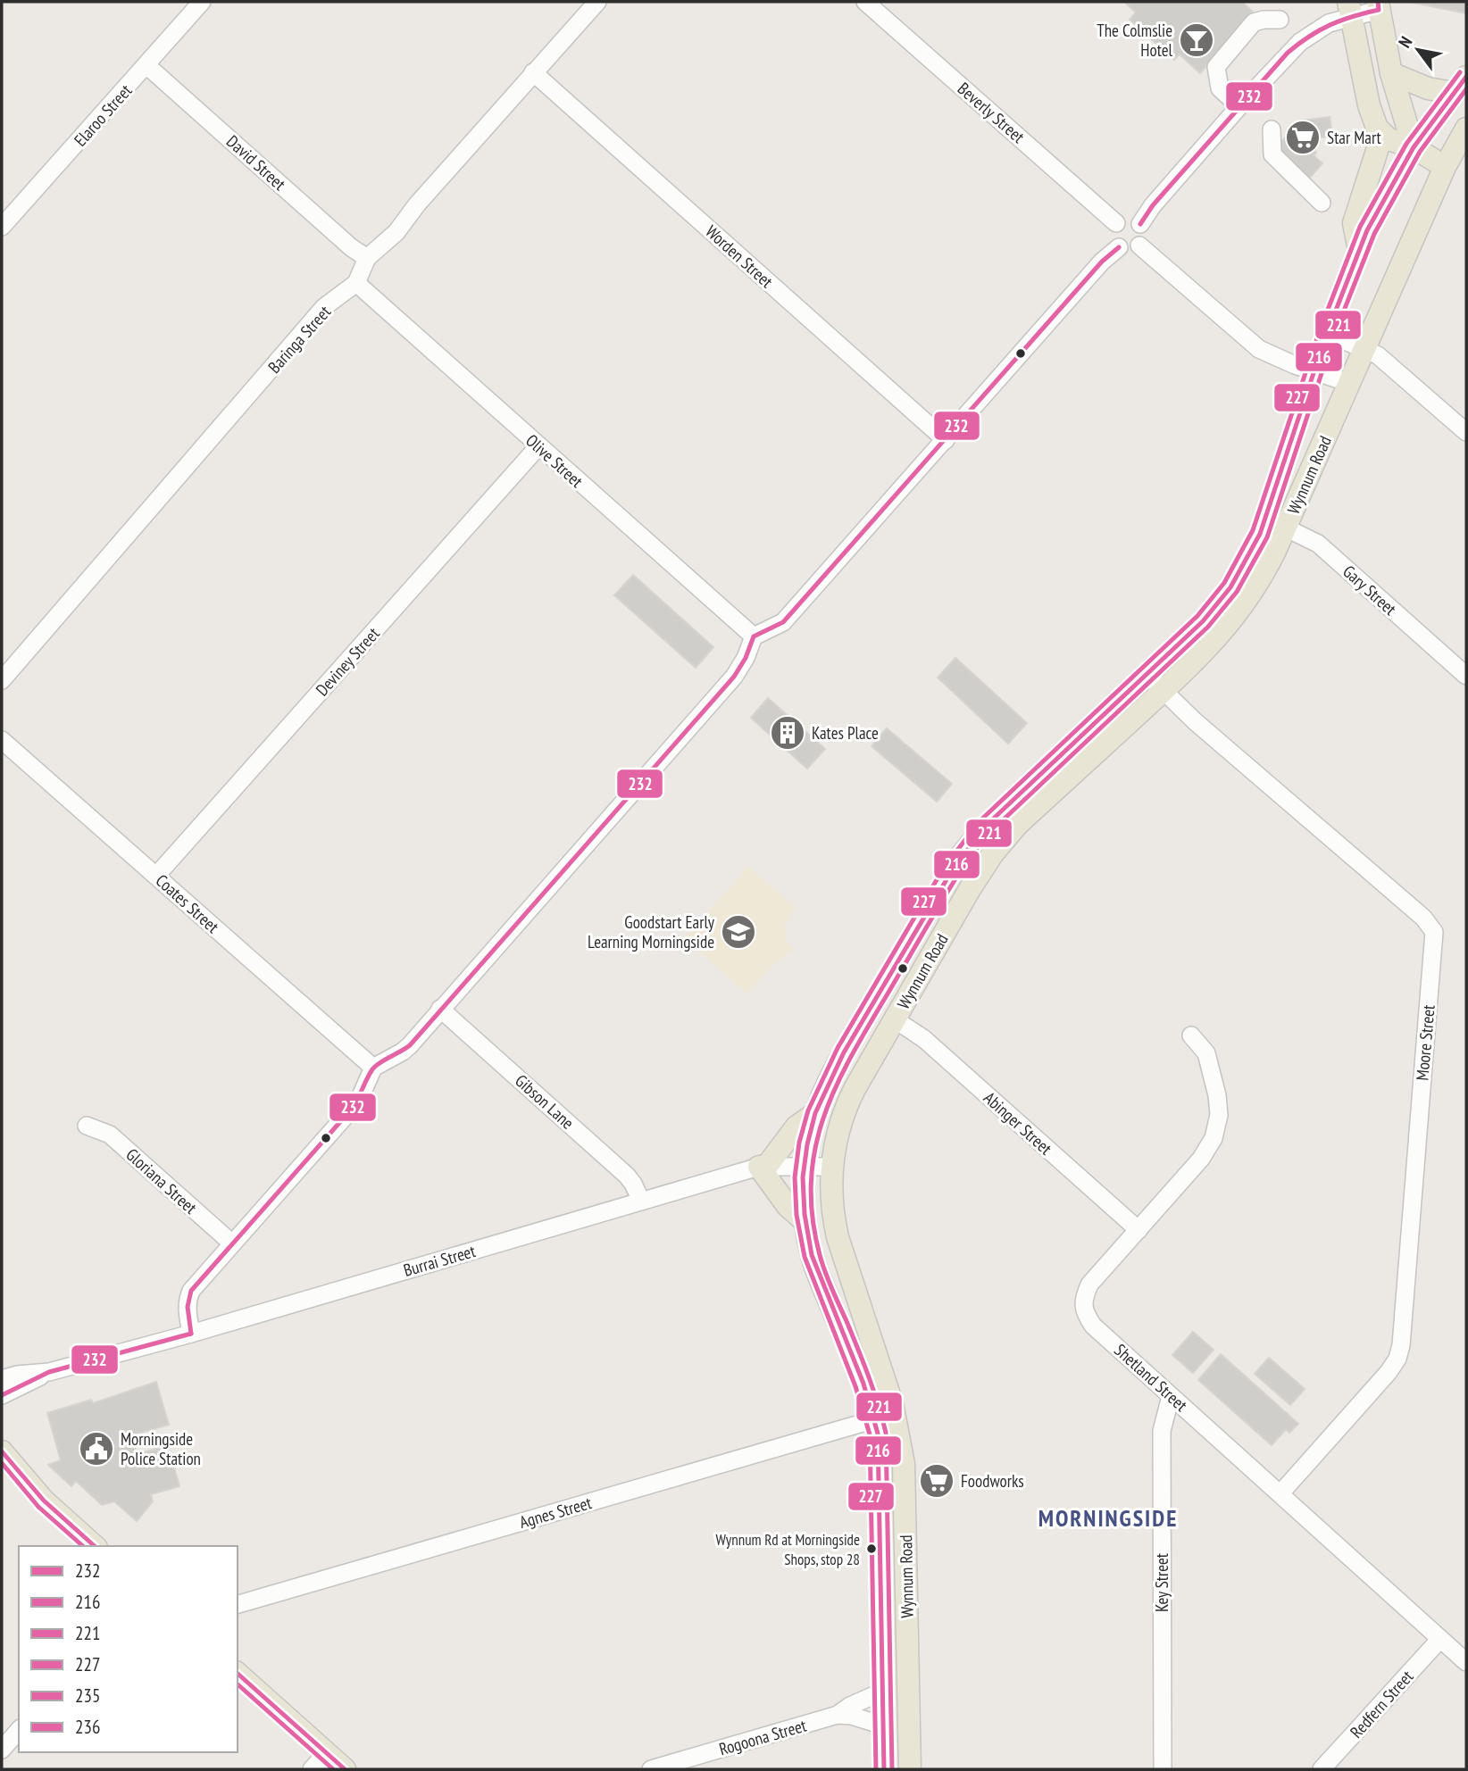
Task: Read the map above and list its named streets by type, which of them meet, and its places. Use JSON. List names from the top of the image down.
{
  "streets": {
    "main road": ["Wynnum Road"],
    "street": [
      "Beverly Street",
      "Elaroo Street",
      "David Street",
      "Worden Street",
      "Baringa Street",
      "Olive Street",
      "Gary Street",
      "Deviney Street",
      "Coates Street",
      "Moore Street",
      "Gibson Lane",
      "Abinger Street",
      "Gloriana Street",
      "Burrai Street",
      "Shetland Street",
      "Agnes Street",
      "Key Street",
      "Redfern Street",
      "Rogoona Street"
    ]
  },
  "crossings": [
    ["Elaroo Street", "David Street"],
    ["David Street", "Baringa Street"],
    ["Worden Street", "Baringa Street"],
    ["Baringa Street", "Olive Street"],
    ["Olive Street", "Deviney Street"],
    ["Wynnum Road", "Gary Street"],
    ["Wynnum Road", "Moore Street"],
    ["Wynnum Road", "Abinger Street"],
    ["Wynnum Road", "Burrai Street"],
    ["Wynnum Road", "Agnes Street"],
    ["Wynnum Road", "Rogoona Street"],
    ["Deviney Street", "Coates Street"],
    ["Moore Street", "Shetland Street"],
    ["Gibson Lane", "Burrai Street"],
    ["Abinger Street", "Shetland Street"],
    ["Shetland Street", "Key Street"],
    ["Shetland Street", "Redfern Street"]
  ],
  "districts": ["MORNINGSIDE"],
  "places": {
    "bar": ["The Colmslie Hotel"],
    "supermarket": ["Star Mart", "Foodworks"],
    "building": ["Kates Place"],
    "school or university": ["Goodstart Early Learning Morningside"],
    "public building": ["Morningside Police Station"],
    "other": ["Wynnum Rd at Morningside Shops, stop 28"]
  },
  "lines": [
    "transit line 232",
    "transit line 227",
    "transit line 216",
    "transit line 221",
    "transit line 235",
    "transit line 236"
  ],
  "legend": [
    "232",
    "216",
    "221",
    "227",
    "235",
    "236"
  ],
  "north": "top left"
}
